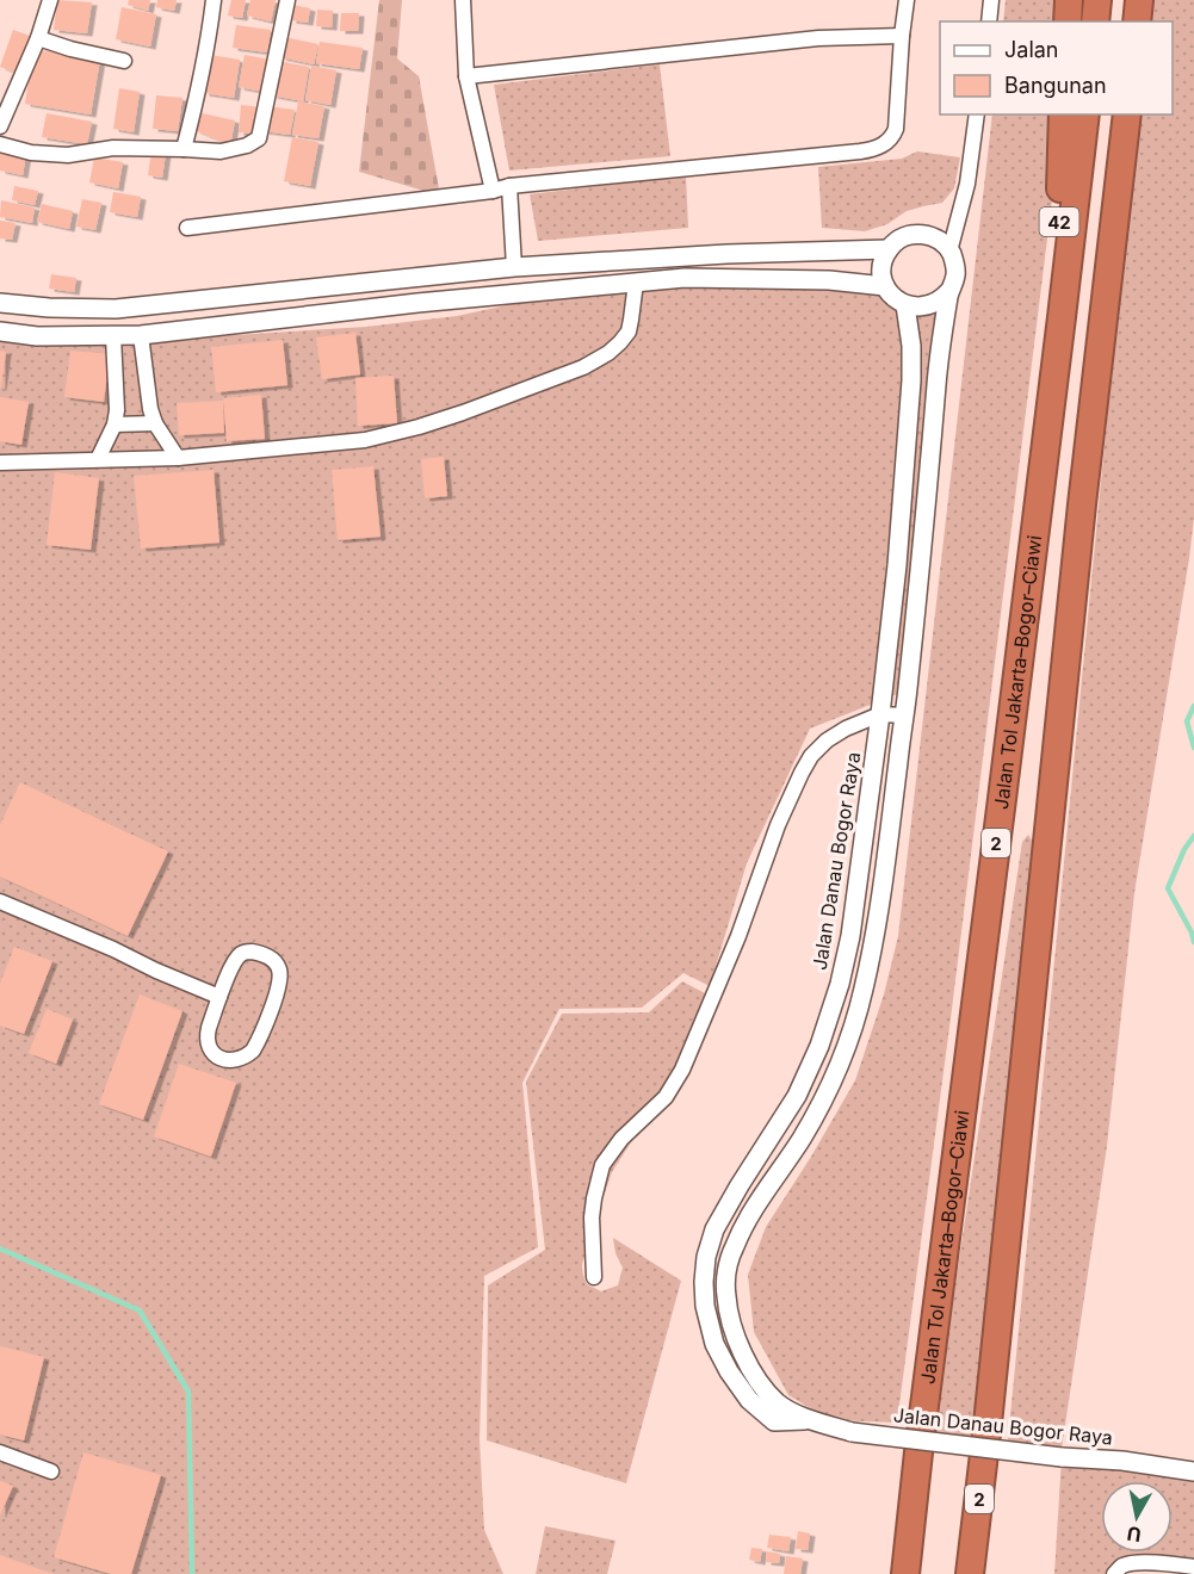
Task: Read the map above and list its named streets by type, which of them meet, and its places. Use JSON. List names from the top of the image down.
{
  "streets": {
    "highway": ["42", "Jalan Tol Jakarta–Bogor–Ciawi", "2"],
    "street": ["Jalan Danau Bogor Raya"]
  },
  "crossings": [
    ["42", "Jalan Tol Jakarta–Bogor–Ciawi"]
  ],
  "legend": ["Jalan", "Bangunan"],
  "north": "bottom"
}
